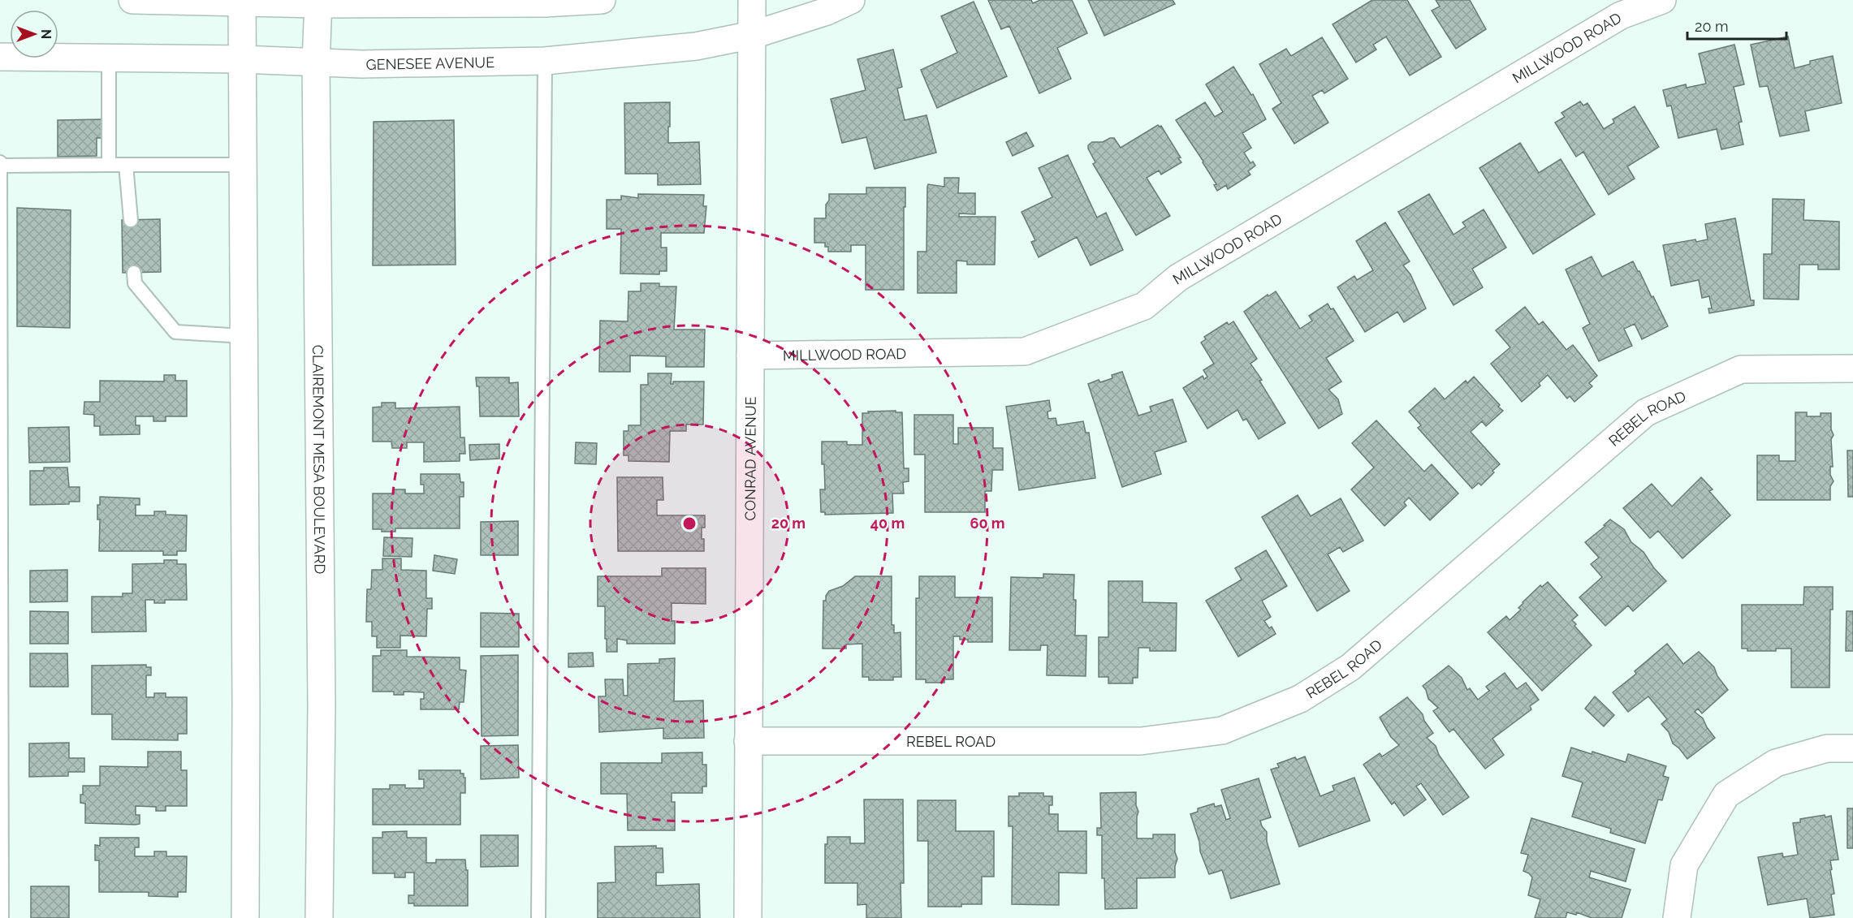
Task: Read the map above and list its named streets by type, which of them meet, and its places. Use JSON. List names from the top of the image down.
{
  "streets": {
    "street": [
      "MILLWOOD ROAD",
      "GENESEE AVENUE",
      "REBEL ROAD",
      "CLAIREMONT MESA BOULEVARD",
      "CONRAD AVENUE"
    ]
  },
  "crossings": [
    ["MILLWOOD ROAD", "CONRAD AVENUE"],
    ["GENESEE AVENUE", "CLAIREMONT MESA BOULEVARD"],
    ["GENESEE AVENUE", "CONRAD AVENUE"],
    ["REBEL ROAD", "CONRAD AVENUE"]
  ],
  "scale_bar": "20 m",
  "north": "right",
  "rings": ["20 m", "40 m", "60 m"]
}
